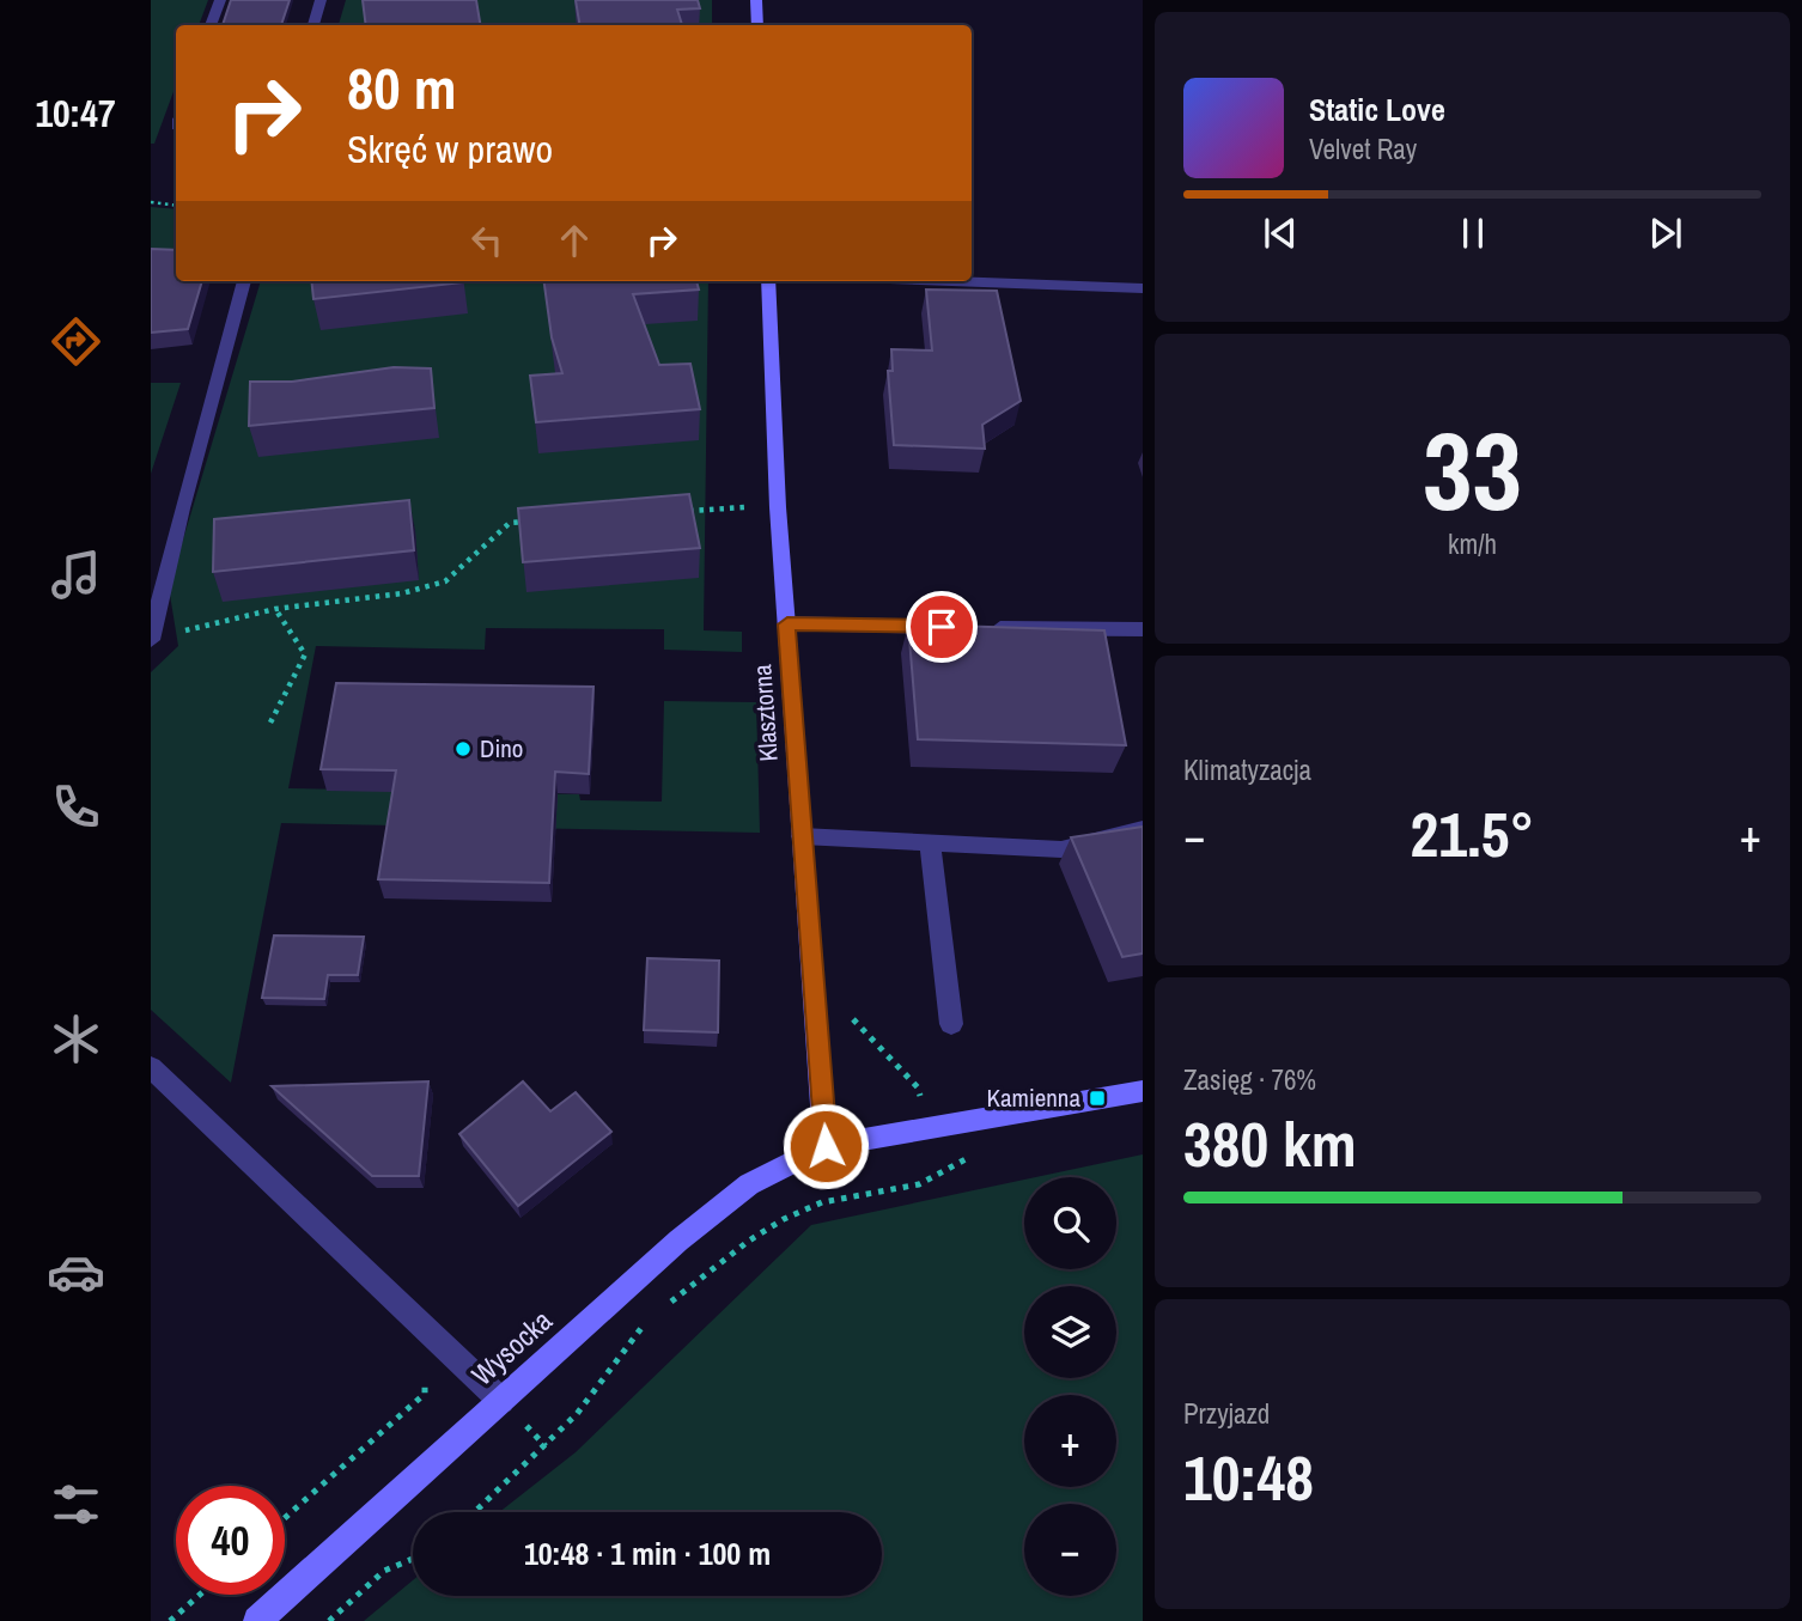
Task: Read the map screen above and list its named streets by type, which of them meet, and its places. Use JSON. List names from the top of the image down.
{
  "streets": {
    "street": ["Klasztorna", "Wysocka"]
  },
  "crossings": [
    ["Klasztorna", "Wysocka"]
  ],
  "places": {
    "other": ["Dino"],
    "transit": ["Kamienna"]
  },
  "page": {
    "tabs": "10:47",
    "turn": ["80 m", "Skręć w prawo"],
    "song": ["Static Love", "Velvet Ray"],
    "tile": [
      ["33", "km/h"],
      "Klimatyzacja",
      ["Zasięg · 76%", "380 km"],
      ["Przyjazd", "10:48"]
    ],
    "heat": ["−", "21.5°", "+"],
    "map_buttons": ["+", "−"],
    "limit": "40",
    "trip": "10:48 · 1 min · 100 m"
  }
}
